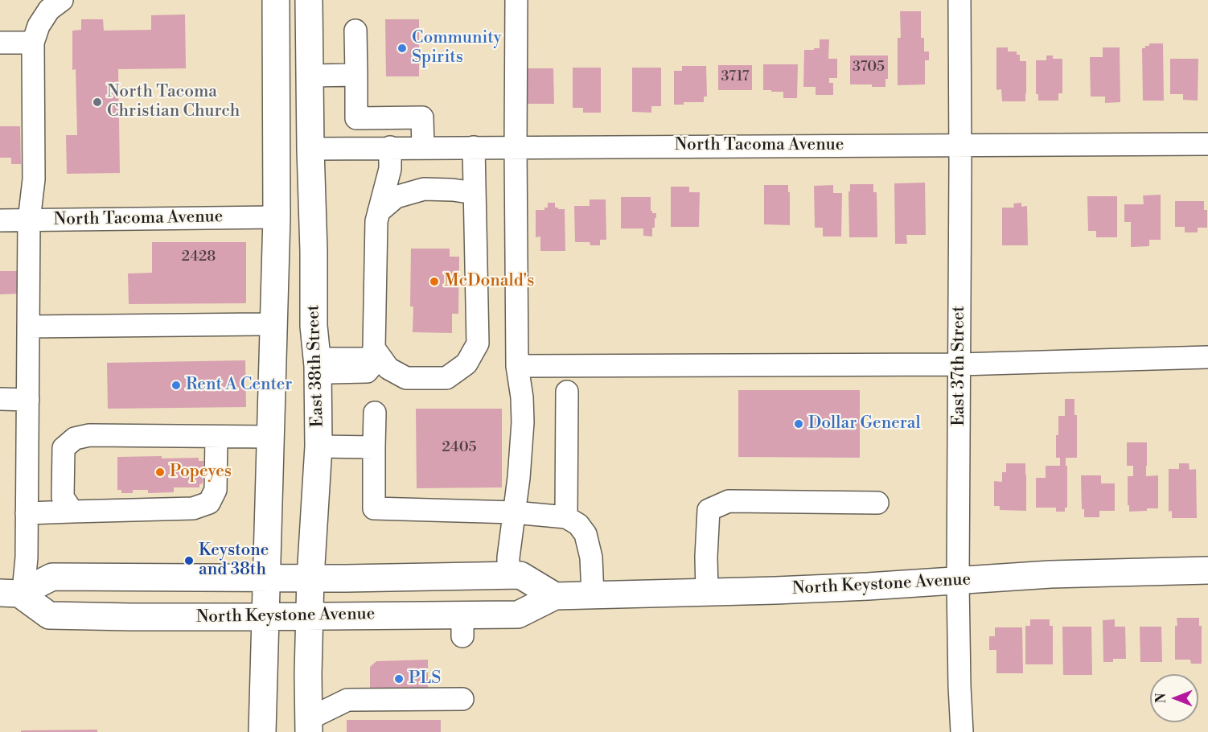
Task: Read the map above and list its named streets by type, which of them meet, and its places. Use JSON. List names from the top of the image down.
{
  "streets": {
    "main road": ["East 38th Street", "North Keystone Avenue"],
    "street": ["North Tacoma Avenue", "East 37th Street"]
  },
  "crossings": [
    ["North Tacoma Avenue", "East 38th Street"],
    ["North Tacoma Avenue", "East 37th Street"],
    ["East 38th Street", "North Keystone Avenue"],
    ["East 37th Street", "North Keystone Avenue"]
  ],
  "places": [
    "Community Spirits",
    "North Tacoma Christian Church",
    "McDonald's",
    "Rent A Center",
    "Dollar General",
    "Popeyes",
    "Keystone and 38th",
    "PLS"
  ],
  "house_numbers": [
    "3705",
    "3717",
    "2428",
    "2405"
  ],
  "north": "left"
}
